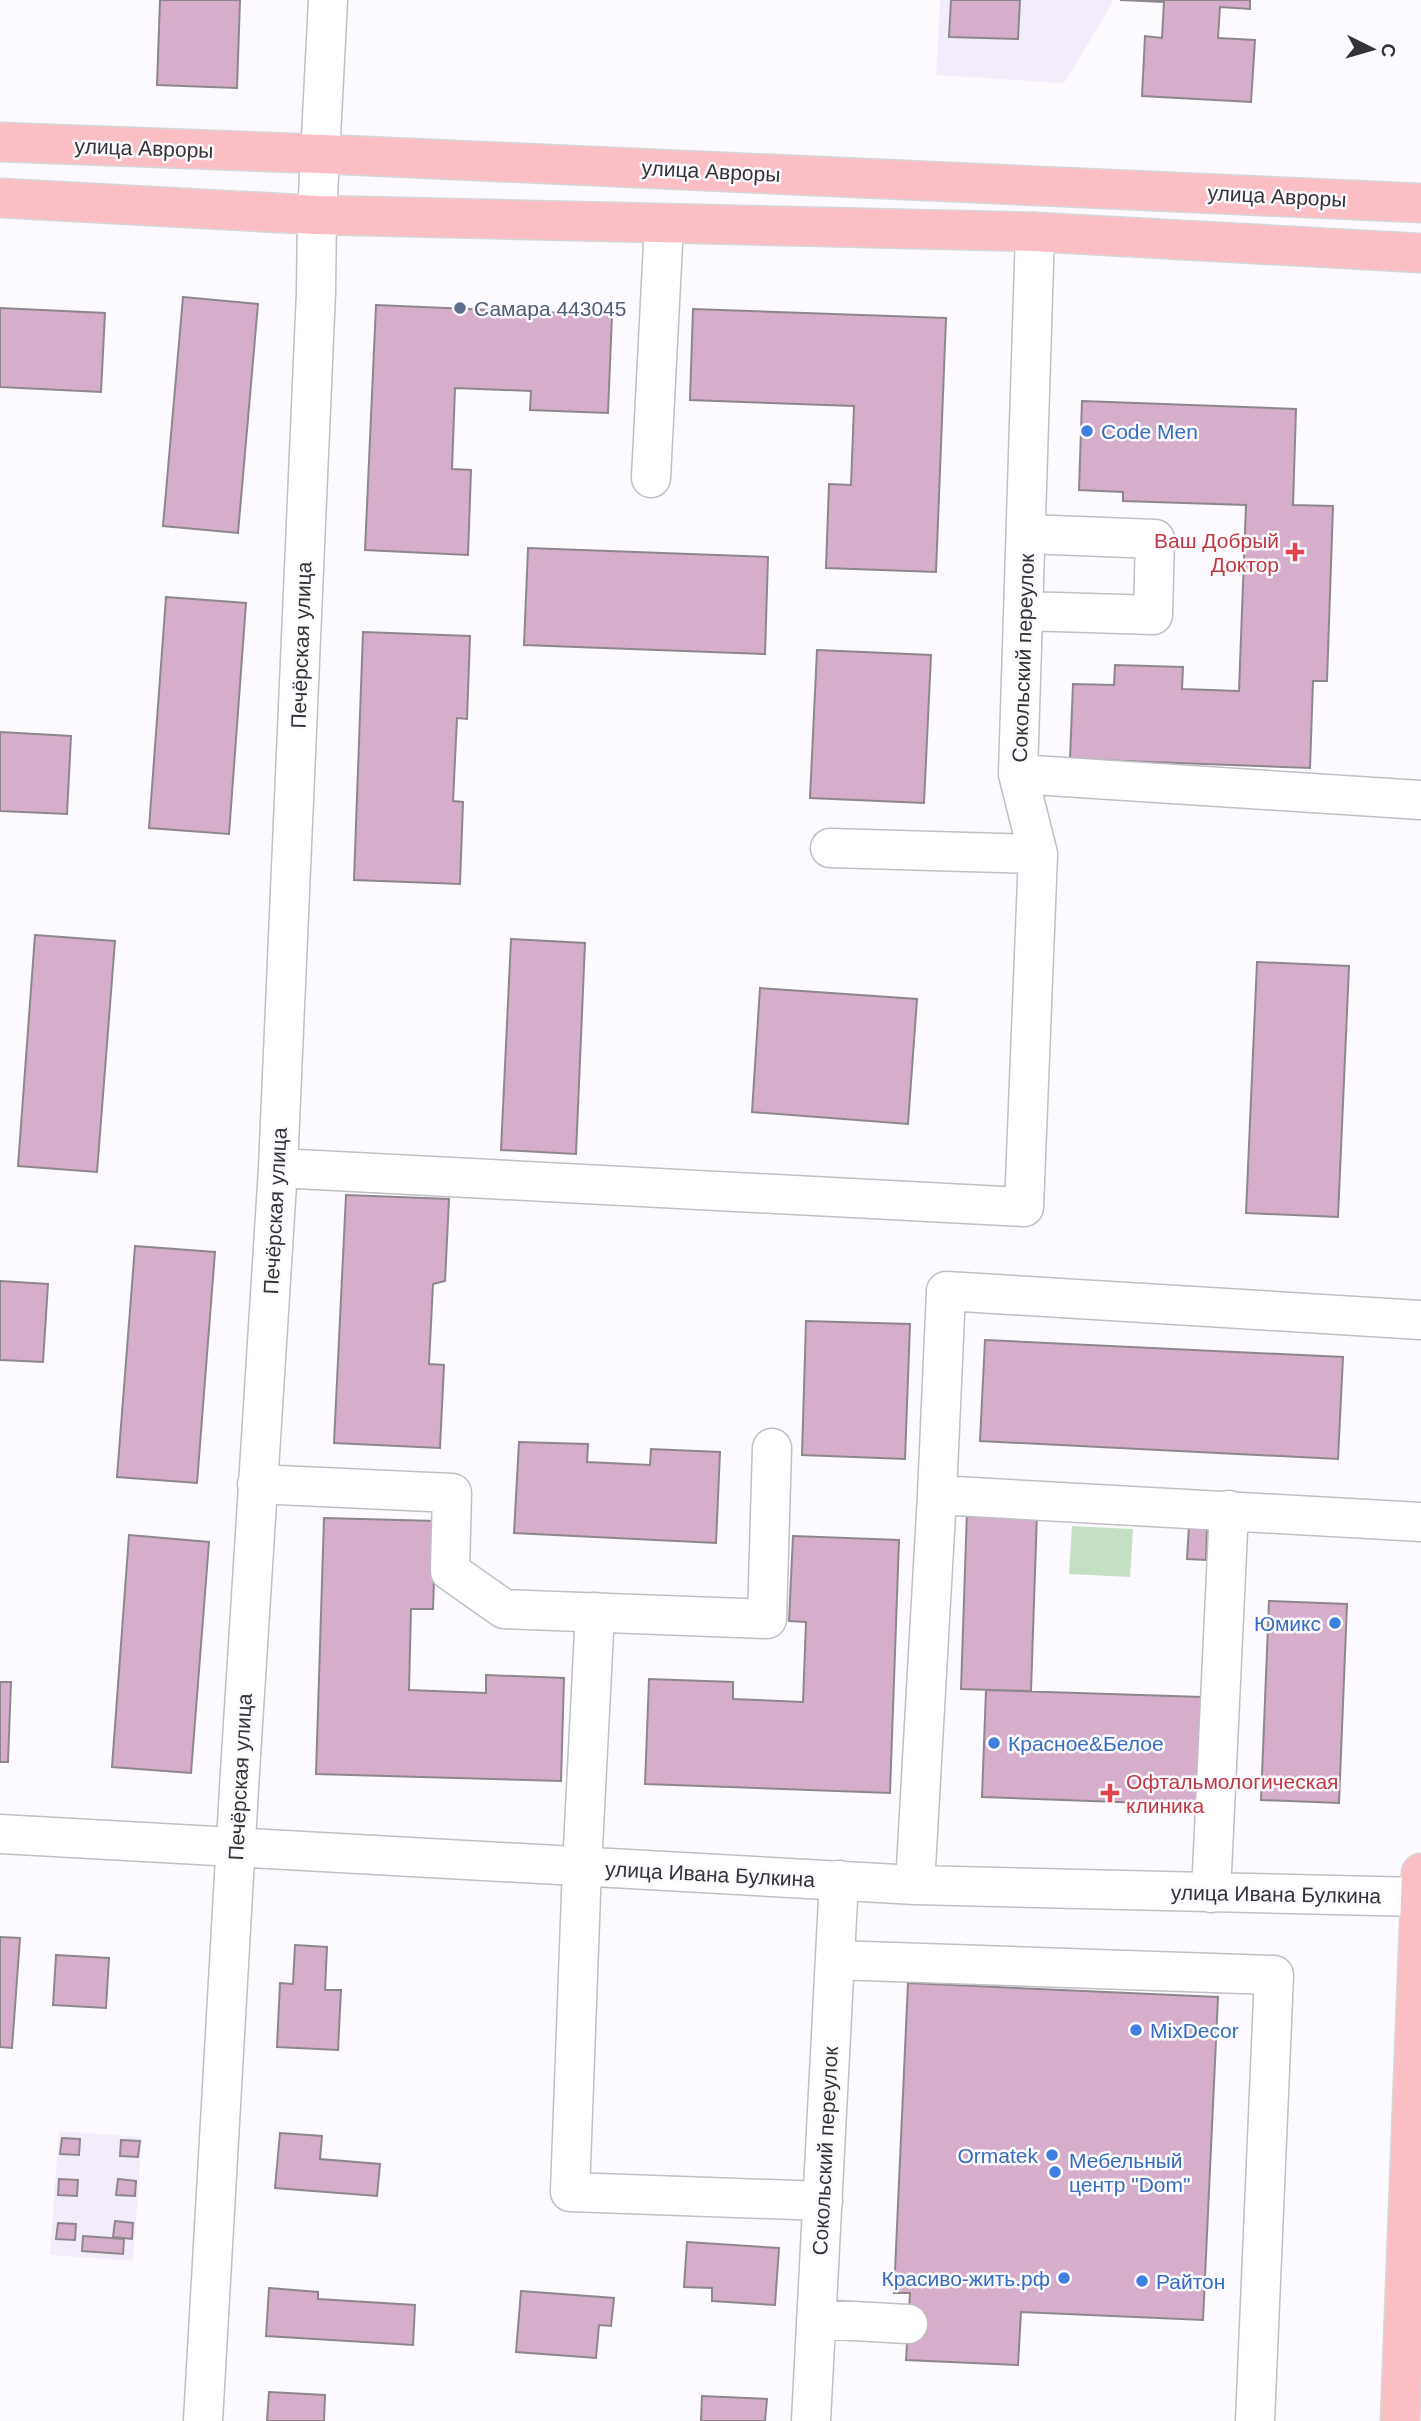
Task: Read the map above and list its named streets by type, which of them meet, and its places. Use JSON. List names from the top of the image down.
{
  "streets": {
    "main road": ["улица Авроры"],
    "street": ["Печёрская улица", "Сокольский переулок", "улица Ивана Булкина"]
  },
  "crossings": [
    ["улица Авроры", "Печёрская улица"],
    ["Печёрская улица", "Сокольский переулок"],
    ["Печёрская улица", "улица Ивана Булкина"],
    ["Сокольский переулок", "улица Ивана Булкина"]
  ],
  "places": {
    "other": [
      "Самара 443045",
      "Code Men",
      "Юмикс",
      "Красное&Белое",
      "MixDecor",
      "Ormatek",
      "Мебельный центр \"Dom\"",
      "Красиво-жить.рф",
      "Райтон"
    ],
    "health": ["Ваш Добрый Доктор", "Офтальмологическая клиника"]
  },
  "north": "right"
}
